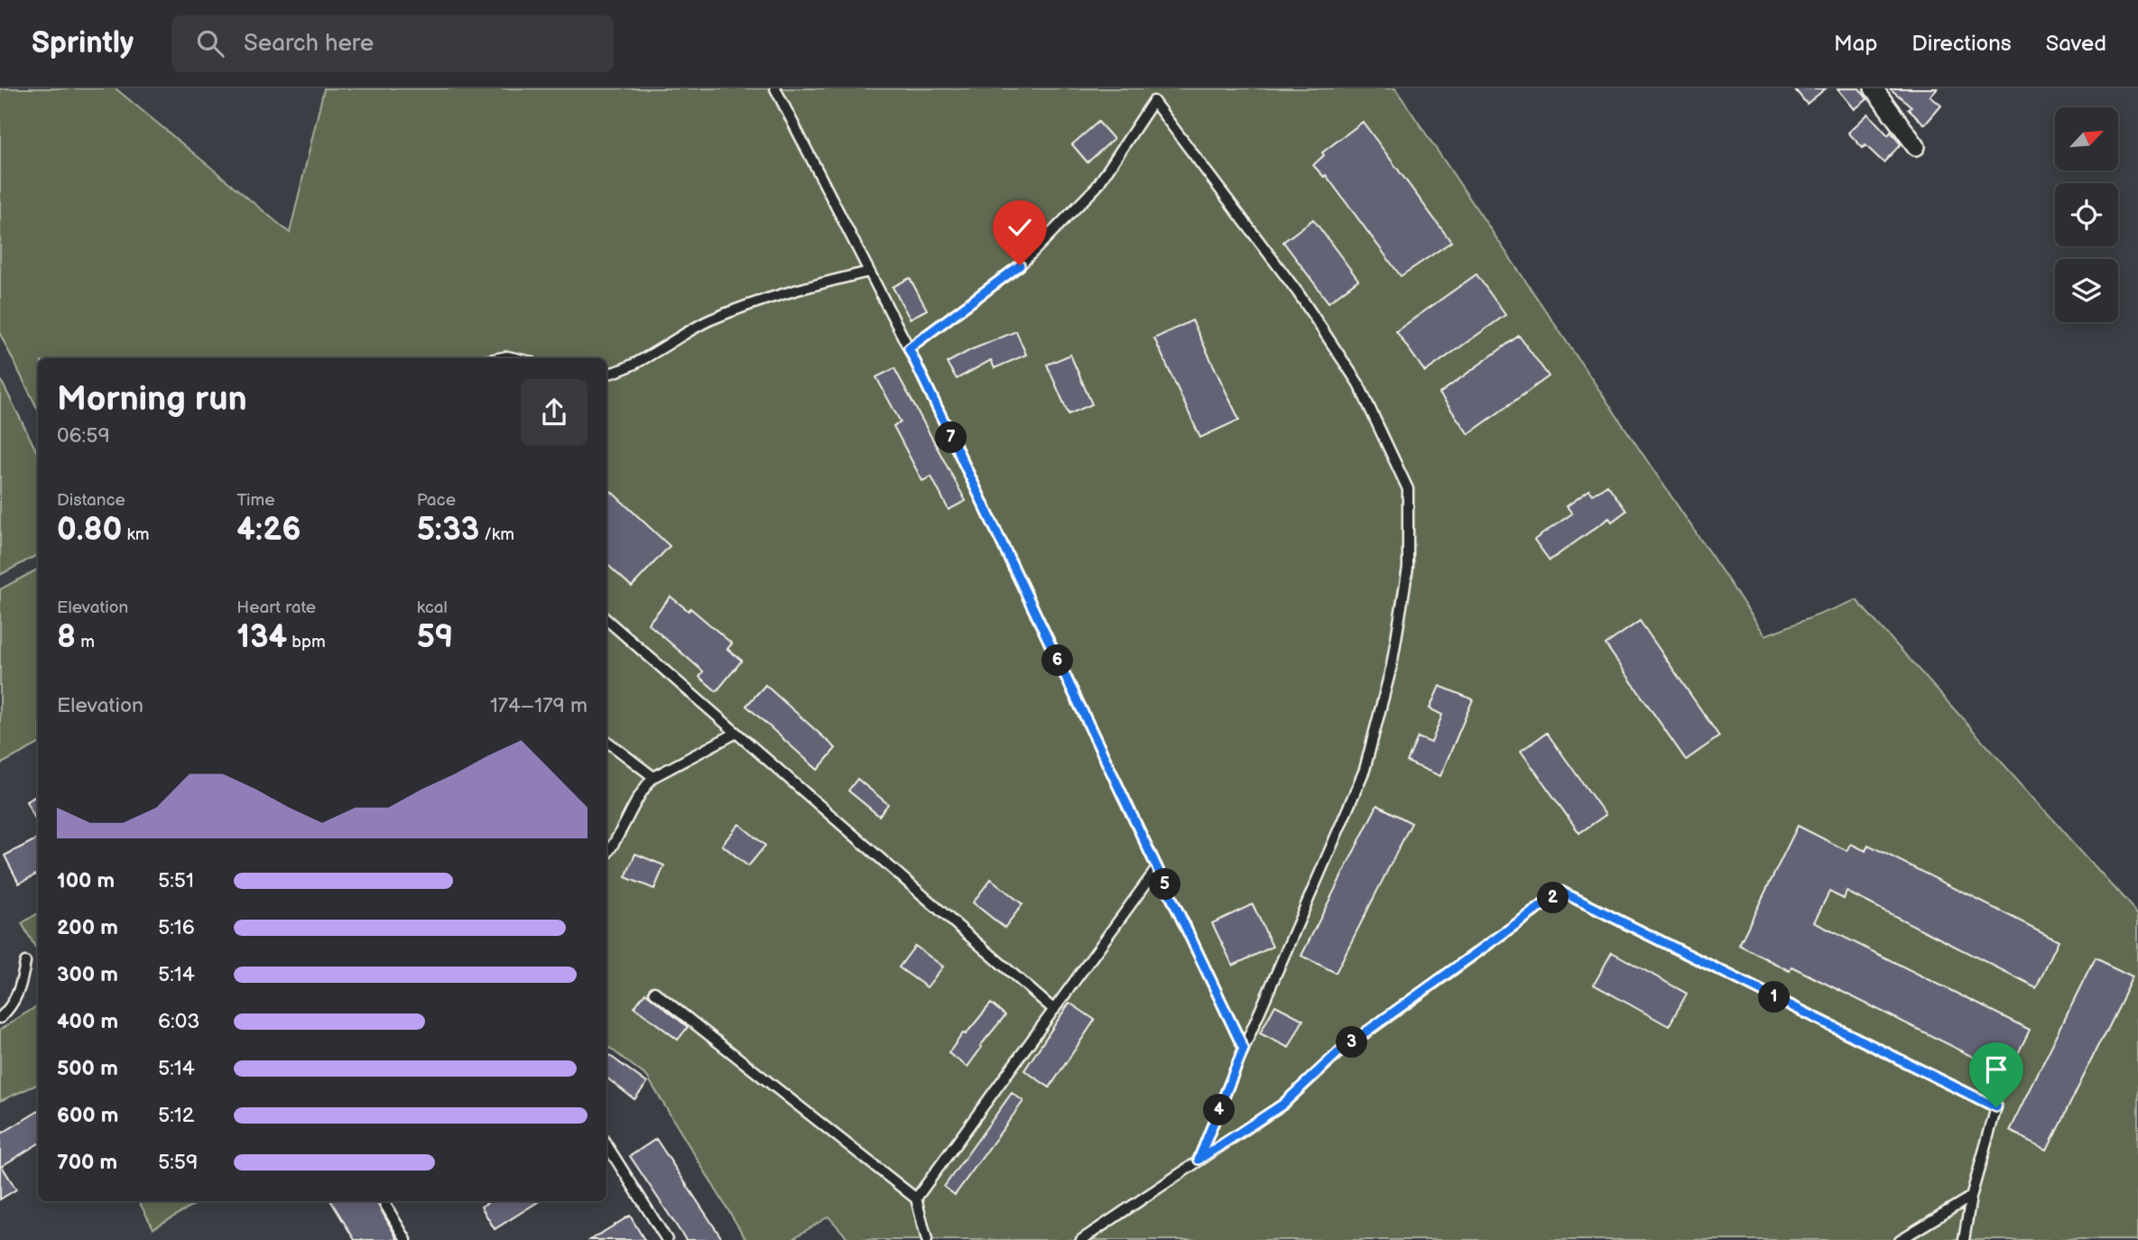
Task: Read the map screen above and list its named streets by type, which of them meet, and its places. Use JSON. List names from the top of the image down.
{
  "north": "top right",
  "page": {
    "header": "Sprintly",
    "search": "Search here",
    "nav": ["Map", "Directions", "Saved"],
    "heading": ["Morning run", "06:59"],
    "pins": [
      "7",
      "6",
      "5",
      "2",
      "1",
      "3",
      "4"
    ],
    "stats": [
      ["Distance", "0.80 km"],
      ["Time", "4:26"],
      ["Pace", "5:33 /km"],
      ["Elevation", "8 m"],
      ["Heart rate", "134 bpm"],
      ["kcal", "59"]
    ],
    "chart": ["Elevation", "174–179 m"],
    "list": [
      {
        "name": "100 m",
        "note": "5:51"
      },
      {
        "name": "200 m",
        "note": "5:16"
      },
      {
        "name": "300 m",
        "note": "5:14"
      },
      {
        "name": "400 m",
        "note": "6:03"
      },
      {
        "name": "500 m",
        "note": "5:14"
      },
      {
        "name": "600 m",
        "note": "5:12"
      },
      {
        "name": "700 m",
        "note": "5:59"
      }
    ]
  }
}
